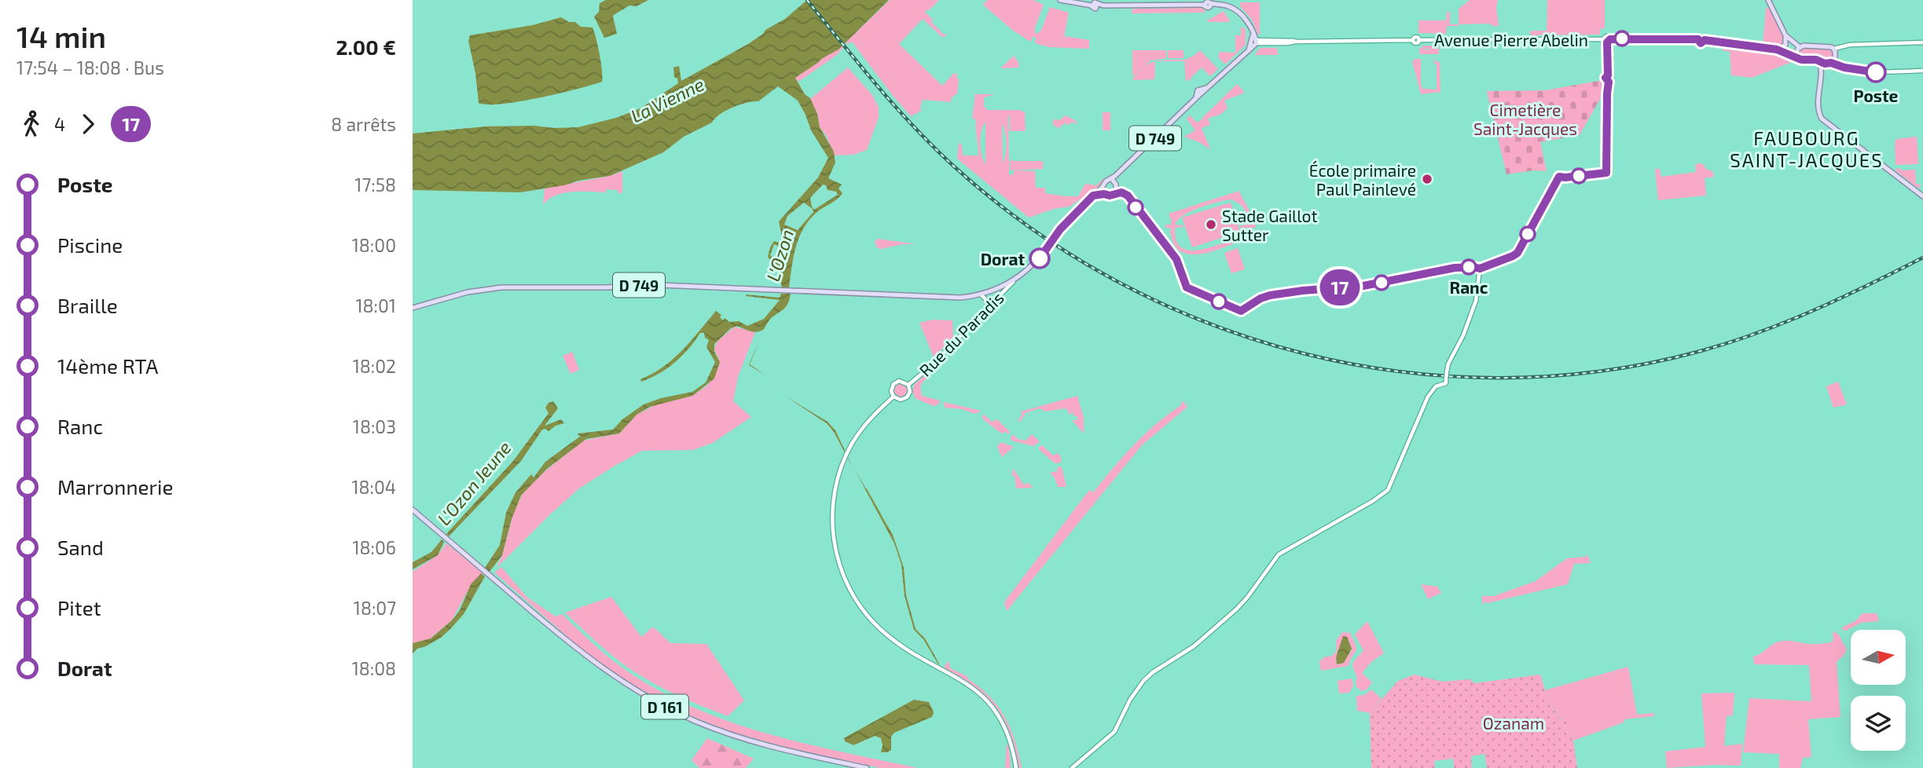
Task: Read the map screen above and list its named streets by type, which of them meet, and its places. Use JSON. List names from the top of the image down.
{
  "streets": {
    "main road": ["D 749", "D 161"],
    "street": ["Avenue Pierre Abelin", "Rue du Paradis"]
  },
  "crossings": [
    ["Avenue Pierre Abelin", "D 749"],
    ["D 749", "Rue du Paradis"]
  ],
  "districts": ["FAUBOURG SAINT-JACQUES"],
  "water": ["La Vienne", "L'Ozon", "L'Ozon Jeune"],
  "parks": ["Cimetière Saint-Jacques", "Ozanam"],
  "places": [
    "Poste",
    "École primaire Paul Painlevé",
    "Stade Gaillot Sutter",
    "Dorat",
    "Ranc"
  ],
  "lines": ["bus line 17"],
  "north": "right",
  "page": {
    "heading": ["14 min", "17:54 – 18:08 · Bus", "2.00 €"],
    "on_map": "17",
    "legs": ["4", "17", "8 arrêts"],
    "list": [
      {
        "name": "Poste",
        "value": "17:58"
      },
      {
        "name": "Piscine",
        "value": "18:00"
      },
      {
        "name": "Braille",
        "value": "18:01"
      },
      {
        "name": "14ème RTA",
        "value": "18:02"
      },
      {
        "name": "Ranc",
        "value": "18:03"
      },
      {
        "name": "Marronnerie",
        "value": "18:04"
      },
      {
        "name": "Sand",
        "value": "18:06"
      },
      {
        "name": "Pitet",
        "value": "18:07"
      },
      {
        "name": "Dorat",
        "value": "18:08"
      }
    ]
  }
}
